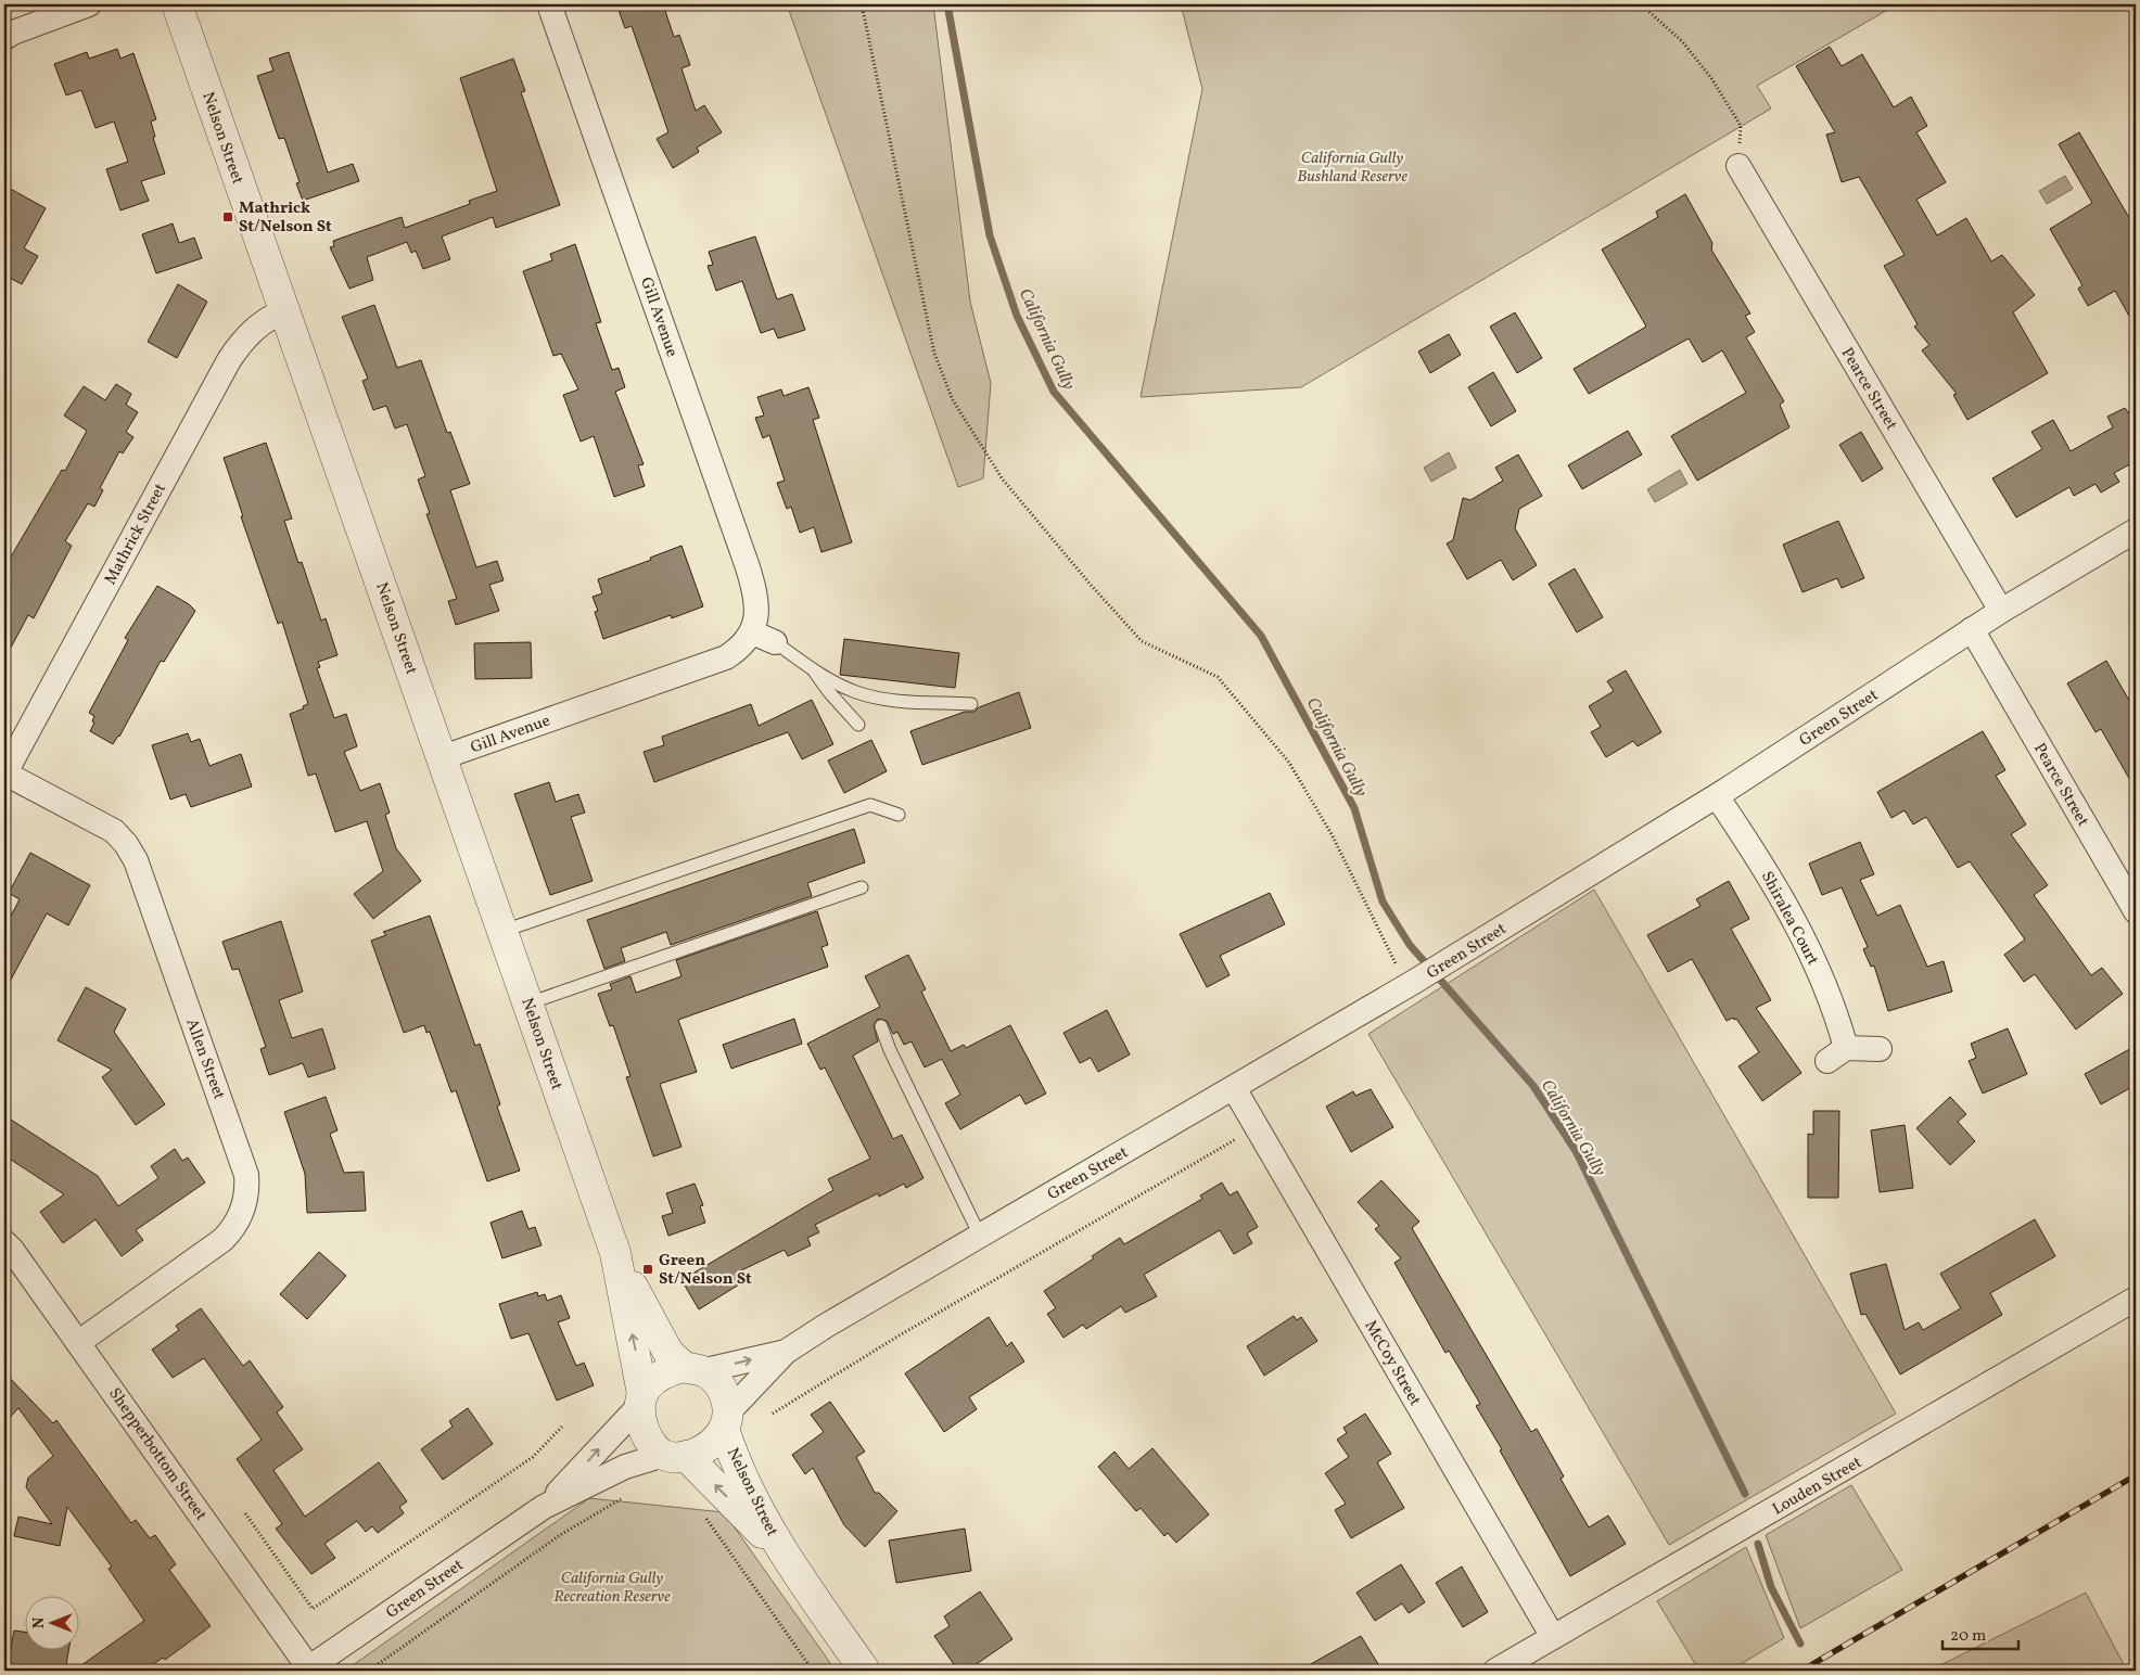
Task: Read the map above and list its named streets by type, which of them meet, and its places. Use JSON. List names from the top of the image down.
{
  "streets": {
    "street": [
      "Nelson Street",
      "Gill Avenue",
      "Pearce Street",
      "Mathrick Street",
      "Green Street",
      "Shiralea Court",
      "Allen Street",
      "McCoy Street",
      "Shepperbottom Street",
      "Louden Street"
    ]
  },
  "crossings": [
    ["Nelson Street", "Gill Avenue"],
    ["Nelson Street", "Mathrick Street"],
    ["Nelson Street", "Green Street"],
    ["Pearce Street", "Green Street"],
    ["Mathrick Street", "Allen Street"],
    ["Green Street", "Shiralea Court"],
    ["Green Street", "McCoy Street"],
    ["Green Street", "Shepperbottom Street"],
    ["Allen Street", "Shepperbottom Street"],
    ["McCoy Street", "Louden Street"]
  ],
  "water": ["California Gully"],
  "parks": ["California Gully Bushland Reserve", "California Gully Recreation Reserve"],
  "places": {
    "transit": ["Mathrick St/Nelson St", "Green St/Nelson St"]
  },
  "scale_bar": "20 m",
  "north": "left"
}
